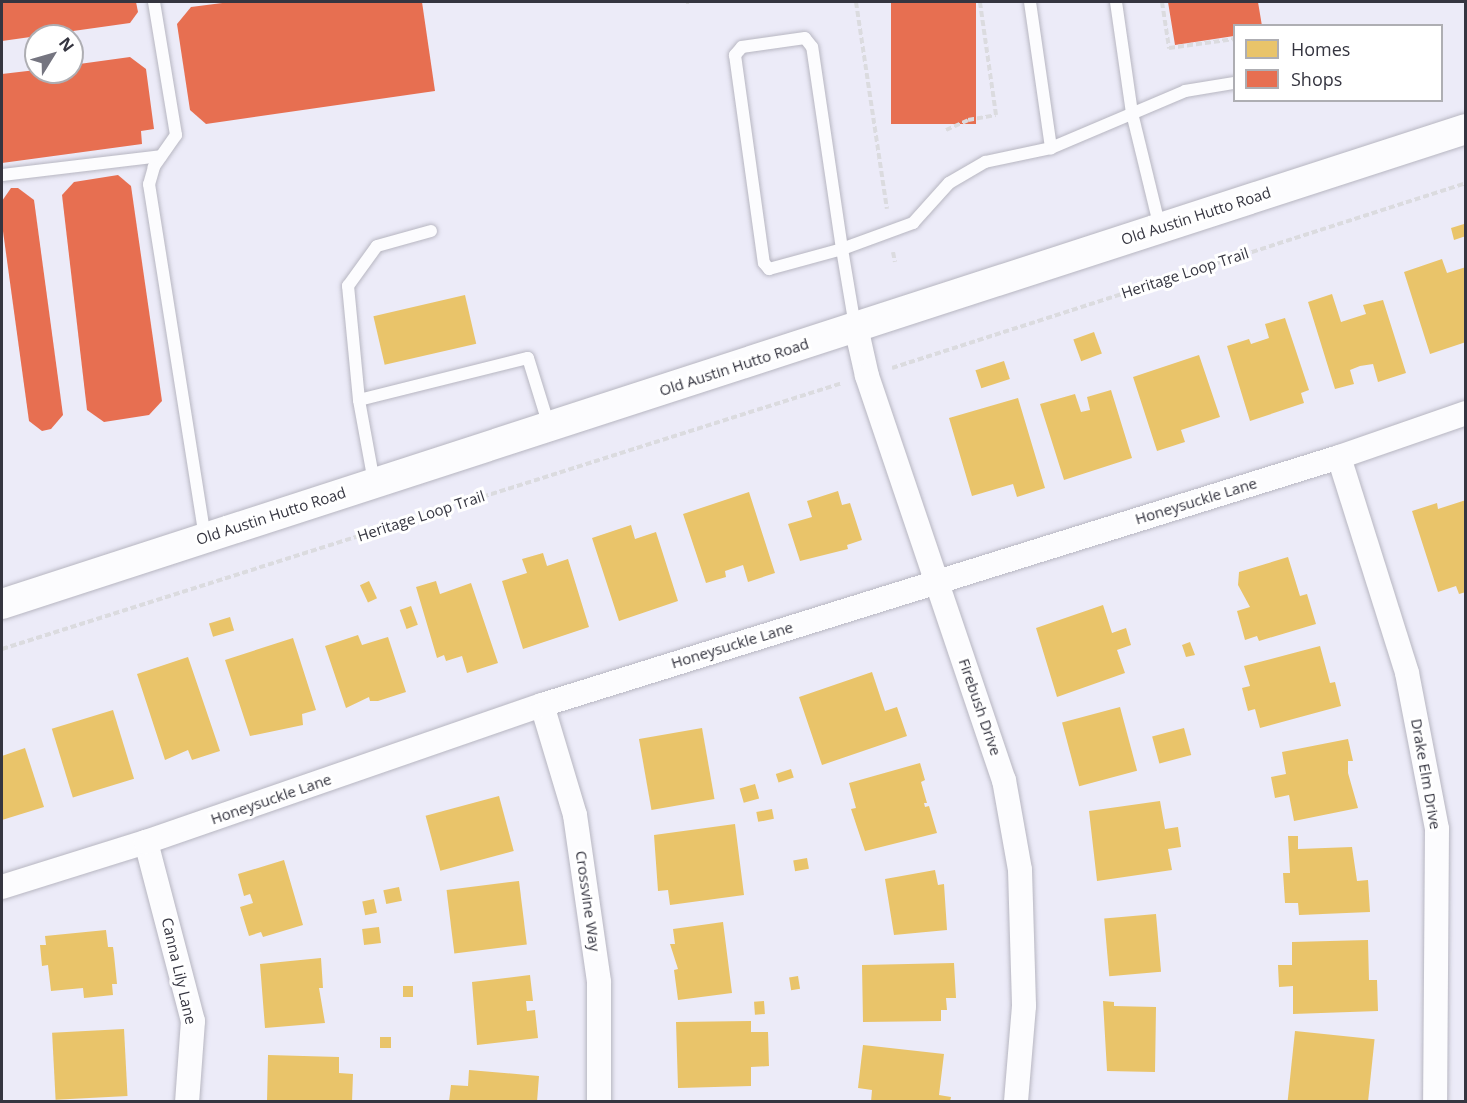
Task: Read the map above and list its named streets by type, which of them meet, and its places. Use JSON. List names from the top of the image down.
{
  "streets": {
    "street": [
      "Old Austin Hutto Road",
      "Honeysuckle Lane",
      "Firebush Drive",
      "Drake Elm Drive",
      "Crossvine Way",
      "Canna Lily Lane"
    ],
    "path": ["Heritage Loop Trail"]
  },
  "crossings": [
    ["Old Austin Hutto Road", "Firebush Drive"],
    ["Honeysuckle Lane", "Firebush Drive"],
    ["Honeysuckle Lane", "Drake Elm Drive"],
    ["Honeysuckle Lane", "Crossvine Way"],
    ["Honeysuckle Lane", "Canna Lily Lane"]
  ],
  "legend": ["Homes", "Shops"],
  "north": "top right"
}
